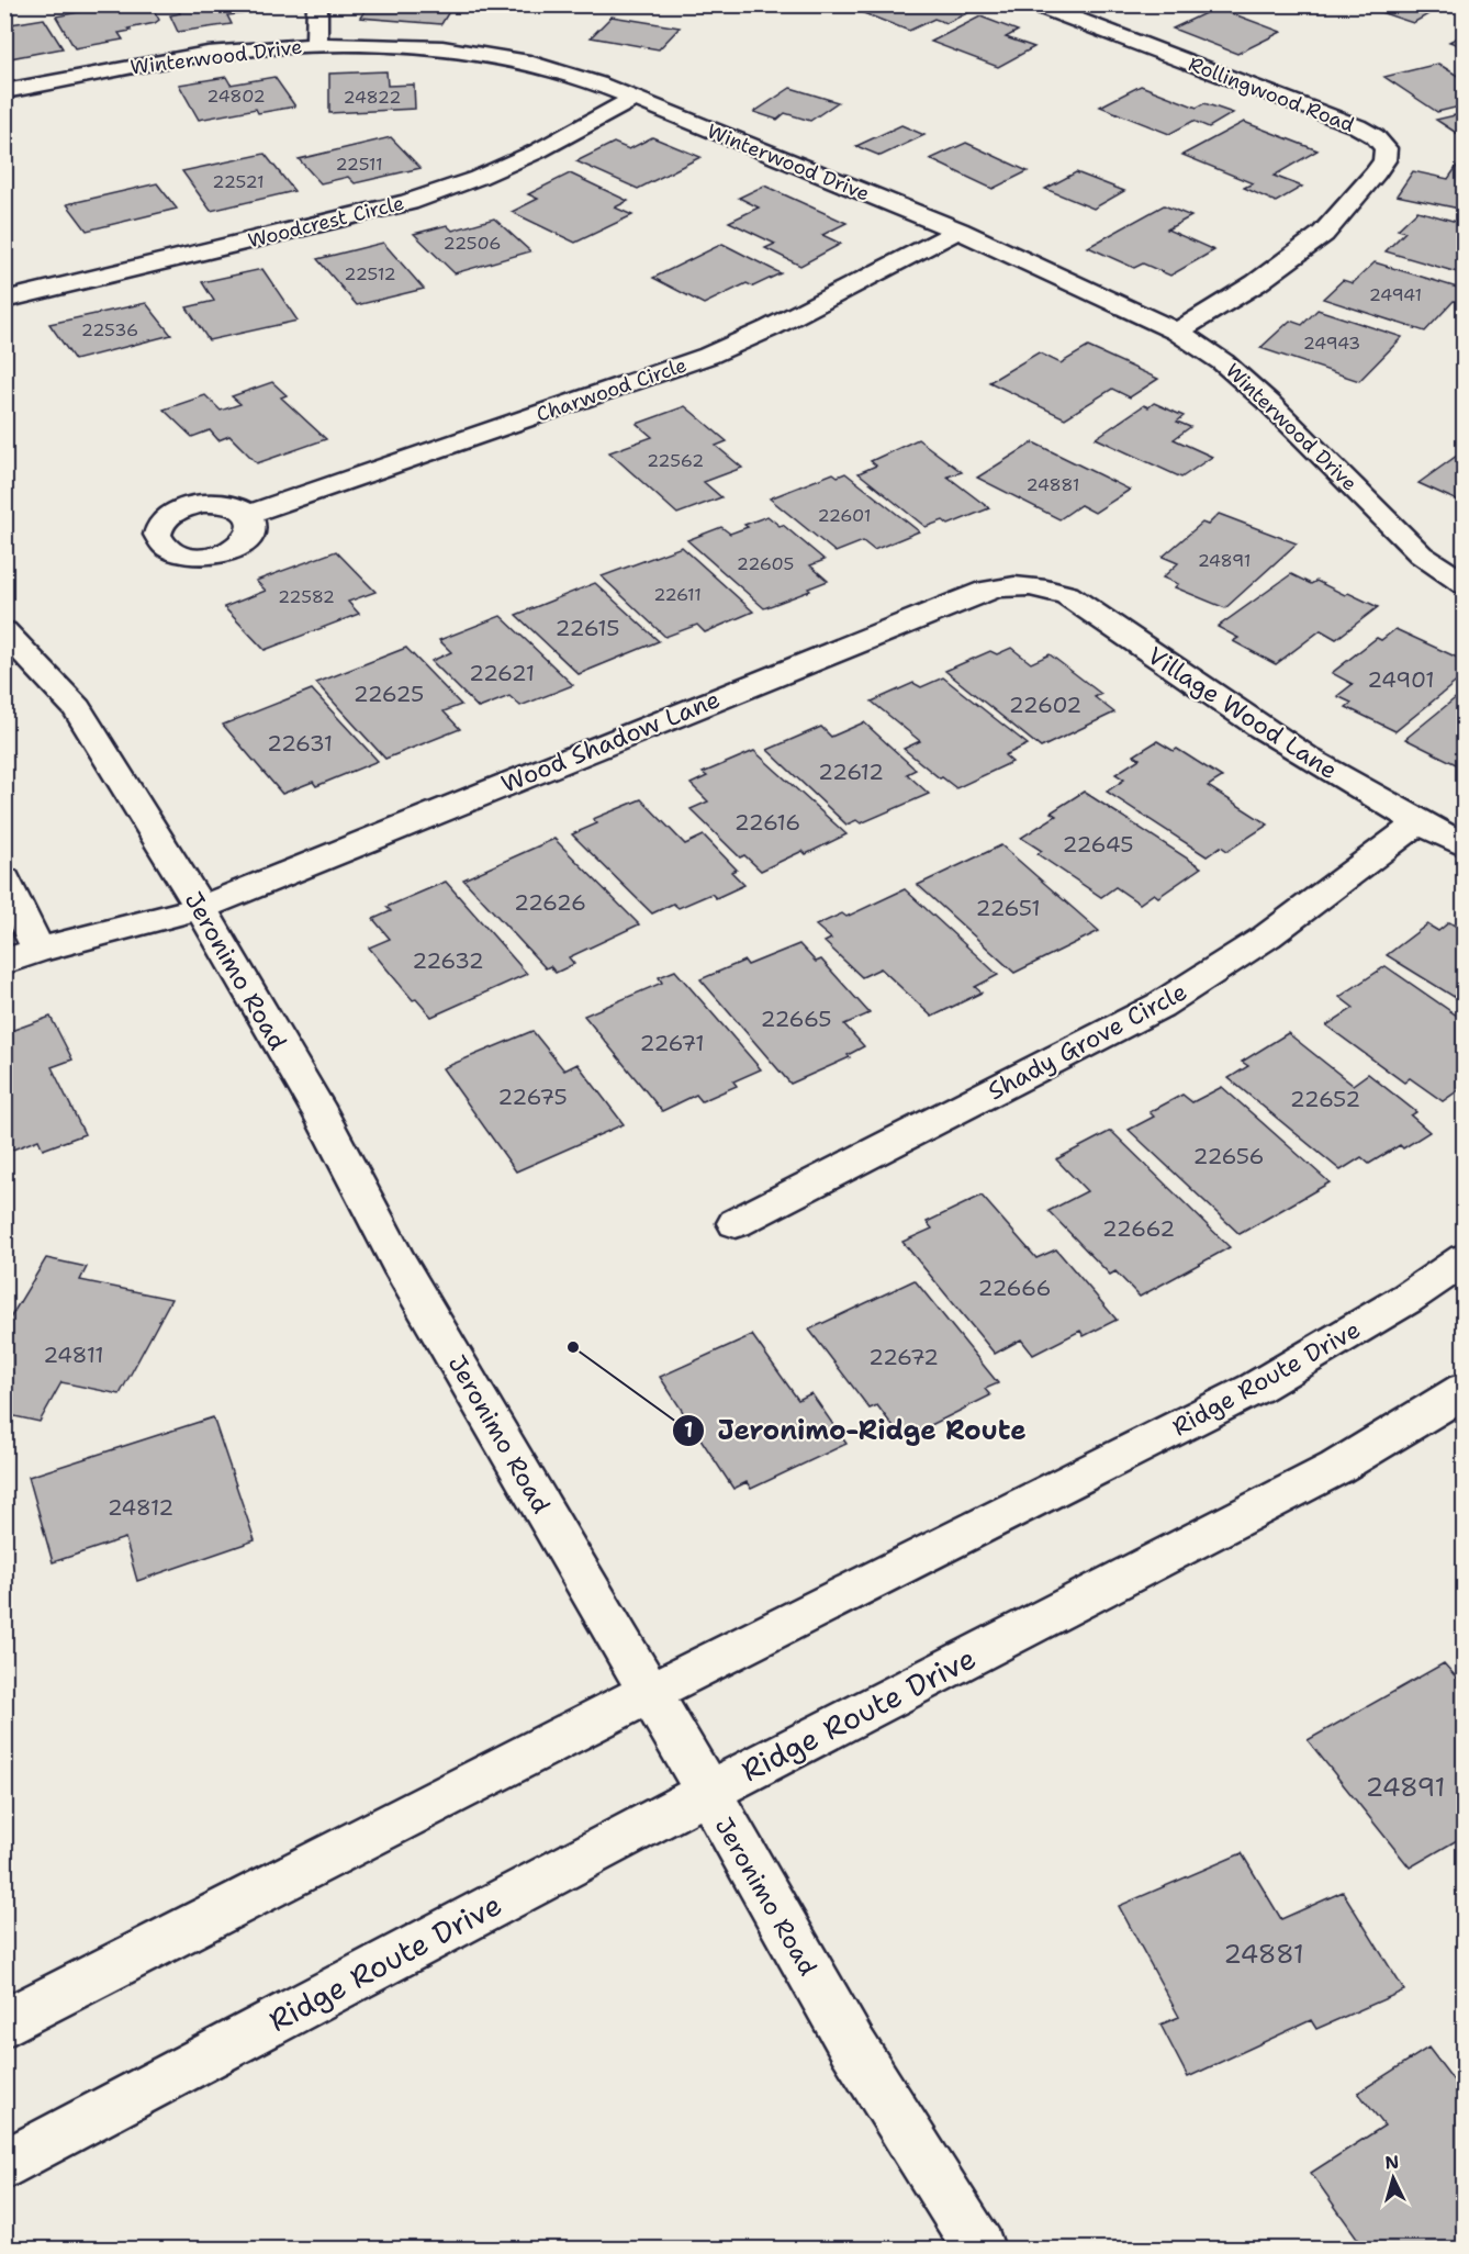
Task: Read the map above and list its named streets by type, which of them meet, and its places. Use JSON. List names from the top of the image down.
{
  "streets": {
    "street": [
      "Winterwood Drive",
      "Rollingwood Road",
      "Woodcrest Circle",
      "Charwood Circle",
      "Village Wood Lane",
      "Wood Shadow Lane",
      "Jeronimo Road",
      "Shady Grove Circle",
      "Ridge Route Drive"
    ]
  },
  "crossings": [
    ["Winterwood Drive", "Rollingwood Road"],
    ["Winterwood Drive", "Woodcrest Circle"],
    ["Winterwood Drive", "Charwood Circle"],
    ["Village Wood Lane", "Wood Shadow Lane"],
    ["Village Wood Lane", "Shady Grove Circle"],
    ["Wood Shadow Lane", "Jeronimo Road"],
    ["Jeronimo Road", "Ridge Route Drive"]
  ],
  "places": ["Jeronimo-Ridge Route"],
  "house_numbers": [
    "24802",
    "24822",
    "22511",
    "22521",
    "22506",
    "22512",
    "24941",
    "22536",
    "24943",
    "22562",
    "24881",
    "22601",
    "24891",
    "22605",
    "22611",
    "22582",
    "22615",
    "22621",
    "24901",
    "22625",
    "22602",
    "22631",
    "22612",
    "22616",
    "22645",
    "22626",
    "22651",
    "22632",
    "22665",
    "22671",
    "22675",
    "22652",
    "22656",
    "22662",
    "22666",
    "24811",
    "22672",
    "24812",
    "24891",
    "24881"
  ],
  "north": "top"
}
